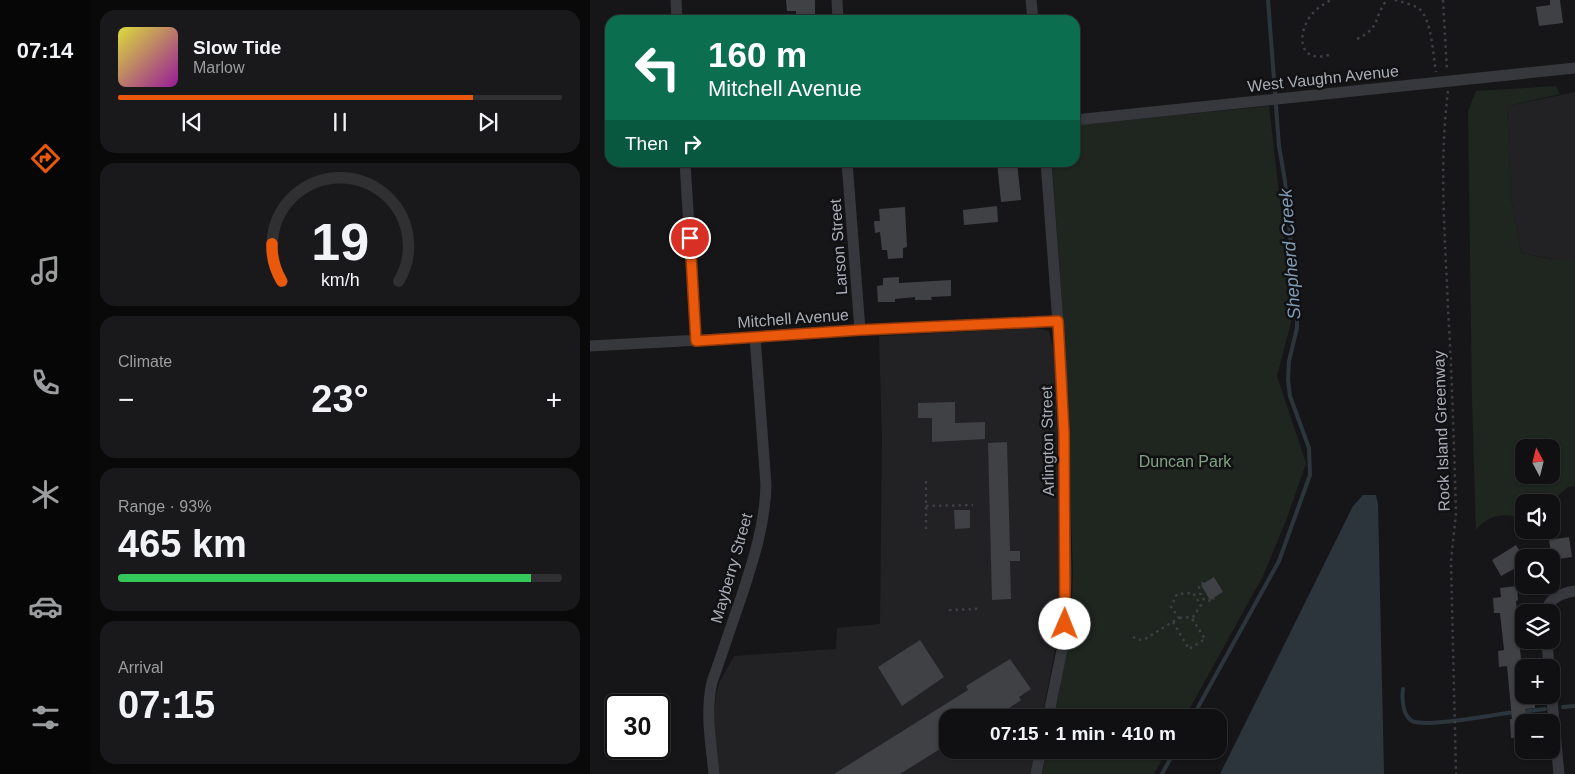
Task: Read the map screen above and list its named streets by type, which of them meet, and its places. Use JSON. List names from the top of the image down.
{
  "streets": {
    "street": [
      "West Vaughn Avenue",
      "Larson Street",
      "Mitchell Avenue",
      "Arlington Street",
      "Mayberry Street"
    ],
    "path": ["Rock Island Greenway"]
  },
  "crossings": [
    ["Larson Street", "Mitchell Avenue"],
    ["Mitchell Avenue", "Arlington Street"],
    ["Mitchell Avenue", "Mayberry Street"]
  ],
  "water": ["Shepherd Creek"],
  "parks": ["Duncan Park"],
  "north": "top",
  "page": {
    "tabs": "07:14",
    "turn": ["160 m", "Mitchell Avenue"],
    "song": ["Slow Tide", "Marlow"],
    "then": "Then",
    "tile": [
      "Climate",
      ["Range · 93%", "465 km"],
      ["Arrival", "07:15"]
    ],
    "heat": ["−", "23°", "+"],
    "map_buttons": ["+", "−"],
    "limit": "30",
    "trip": "07:15 · 1 min · 410 m",
    "gauge": ["19", "km/h"]
  }
}
